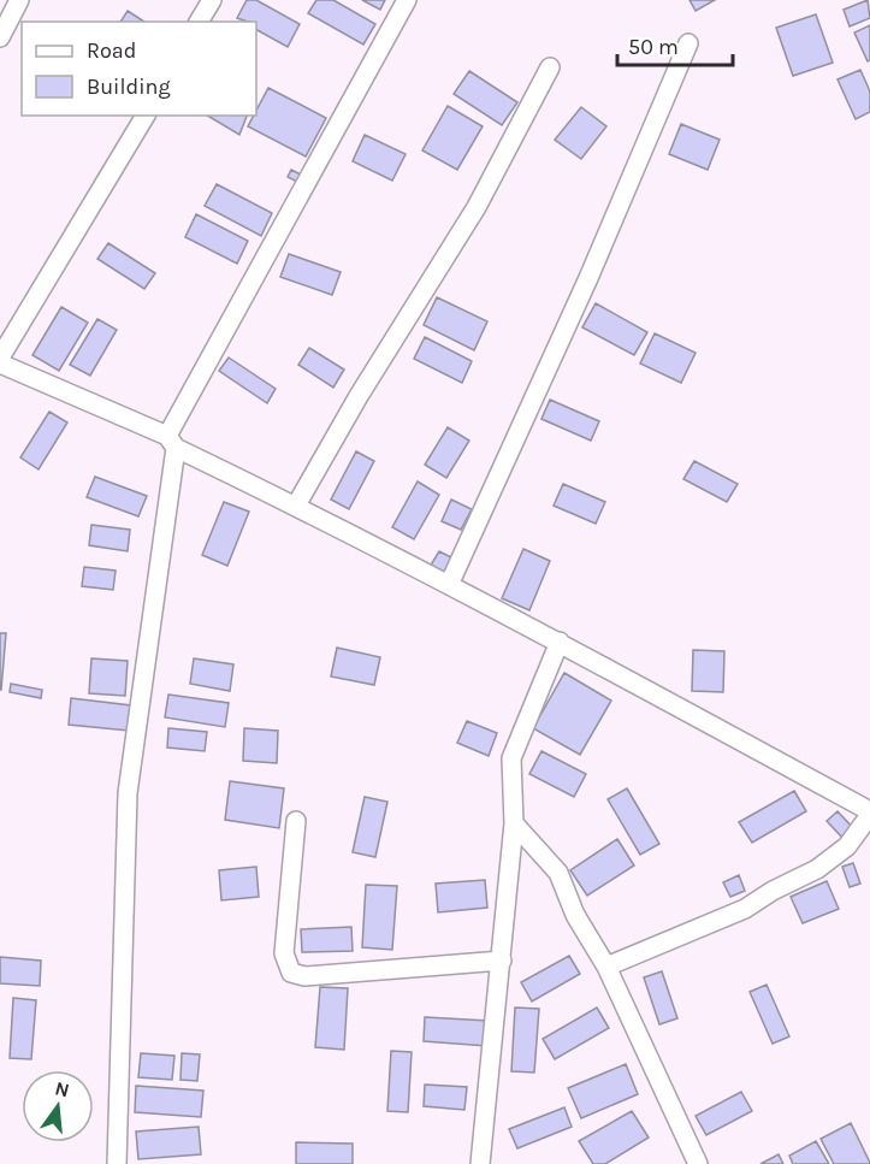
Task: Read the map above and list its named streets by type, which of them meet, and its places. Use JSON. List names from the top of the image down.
{
  "legend": ["Road", "Building"],
  "scale_bar": "50 m",
  "north": "top"
}
